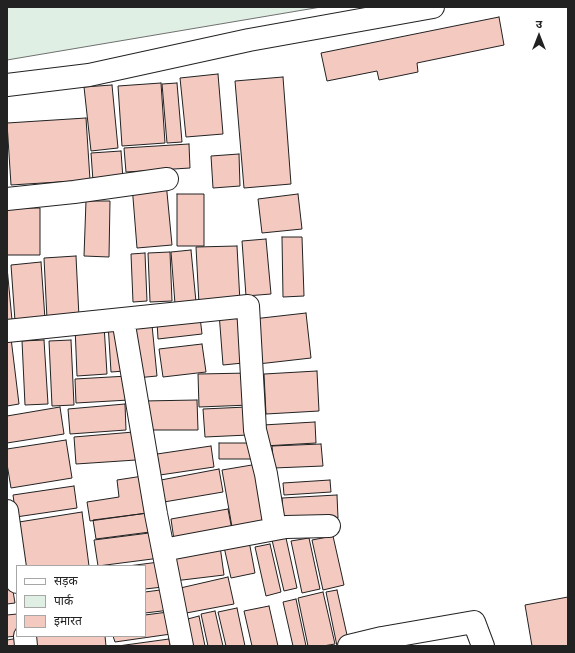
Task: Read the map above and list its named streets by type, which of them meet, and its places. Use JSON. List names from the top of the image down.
{
  "legend": ["सड़क", "पार्क", "इमारत"],
  "north": "top"
}
